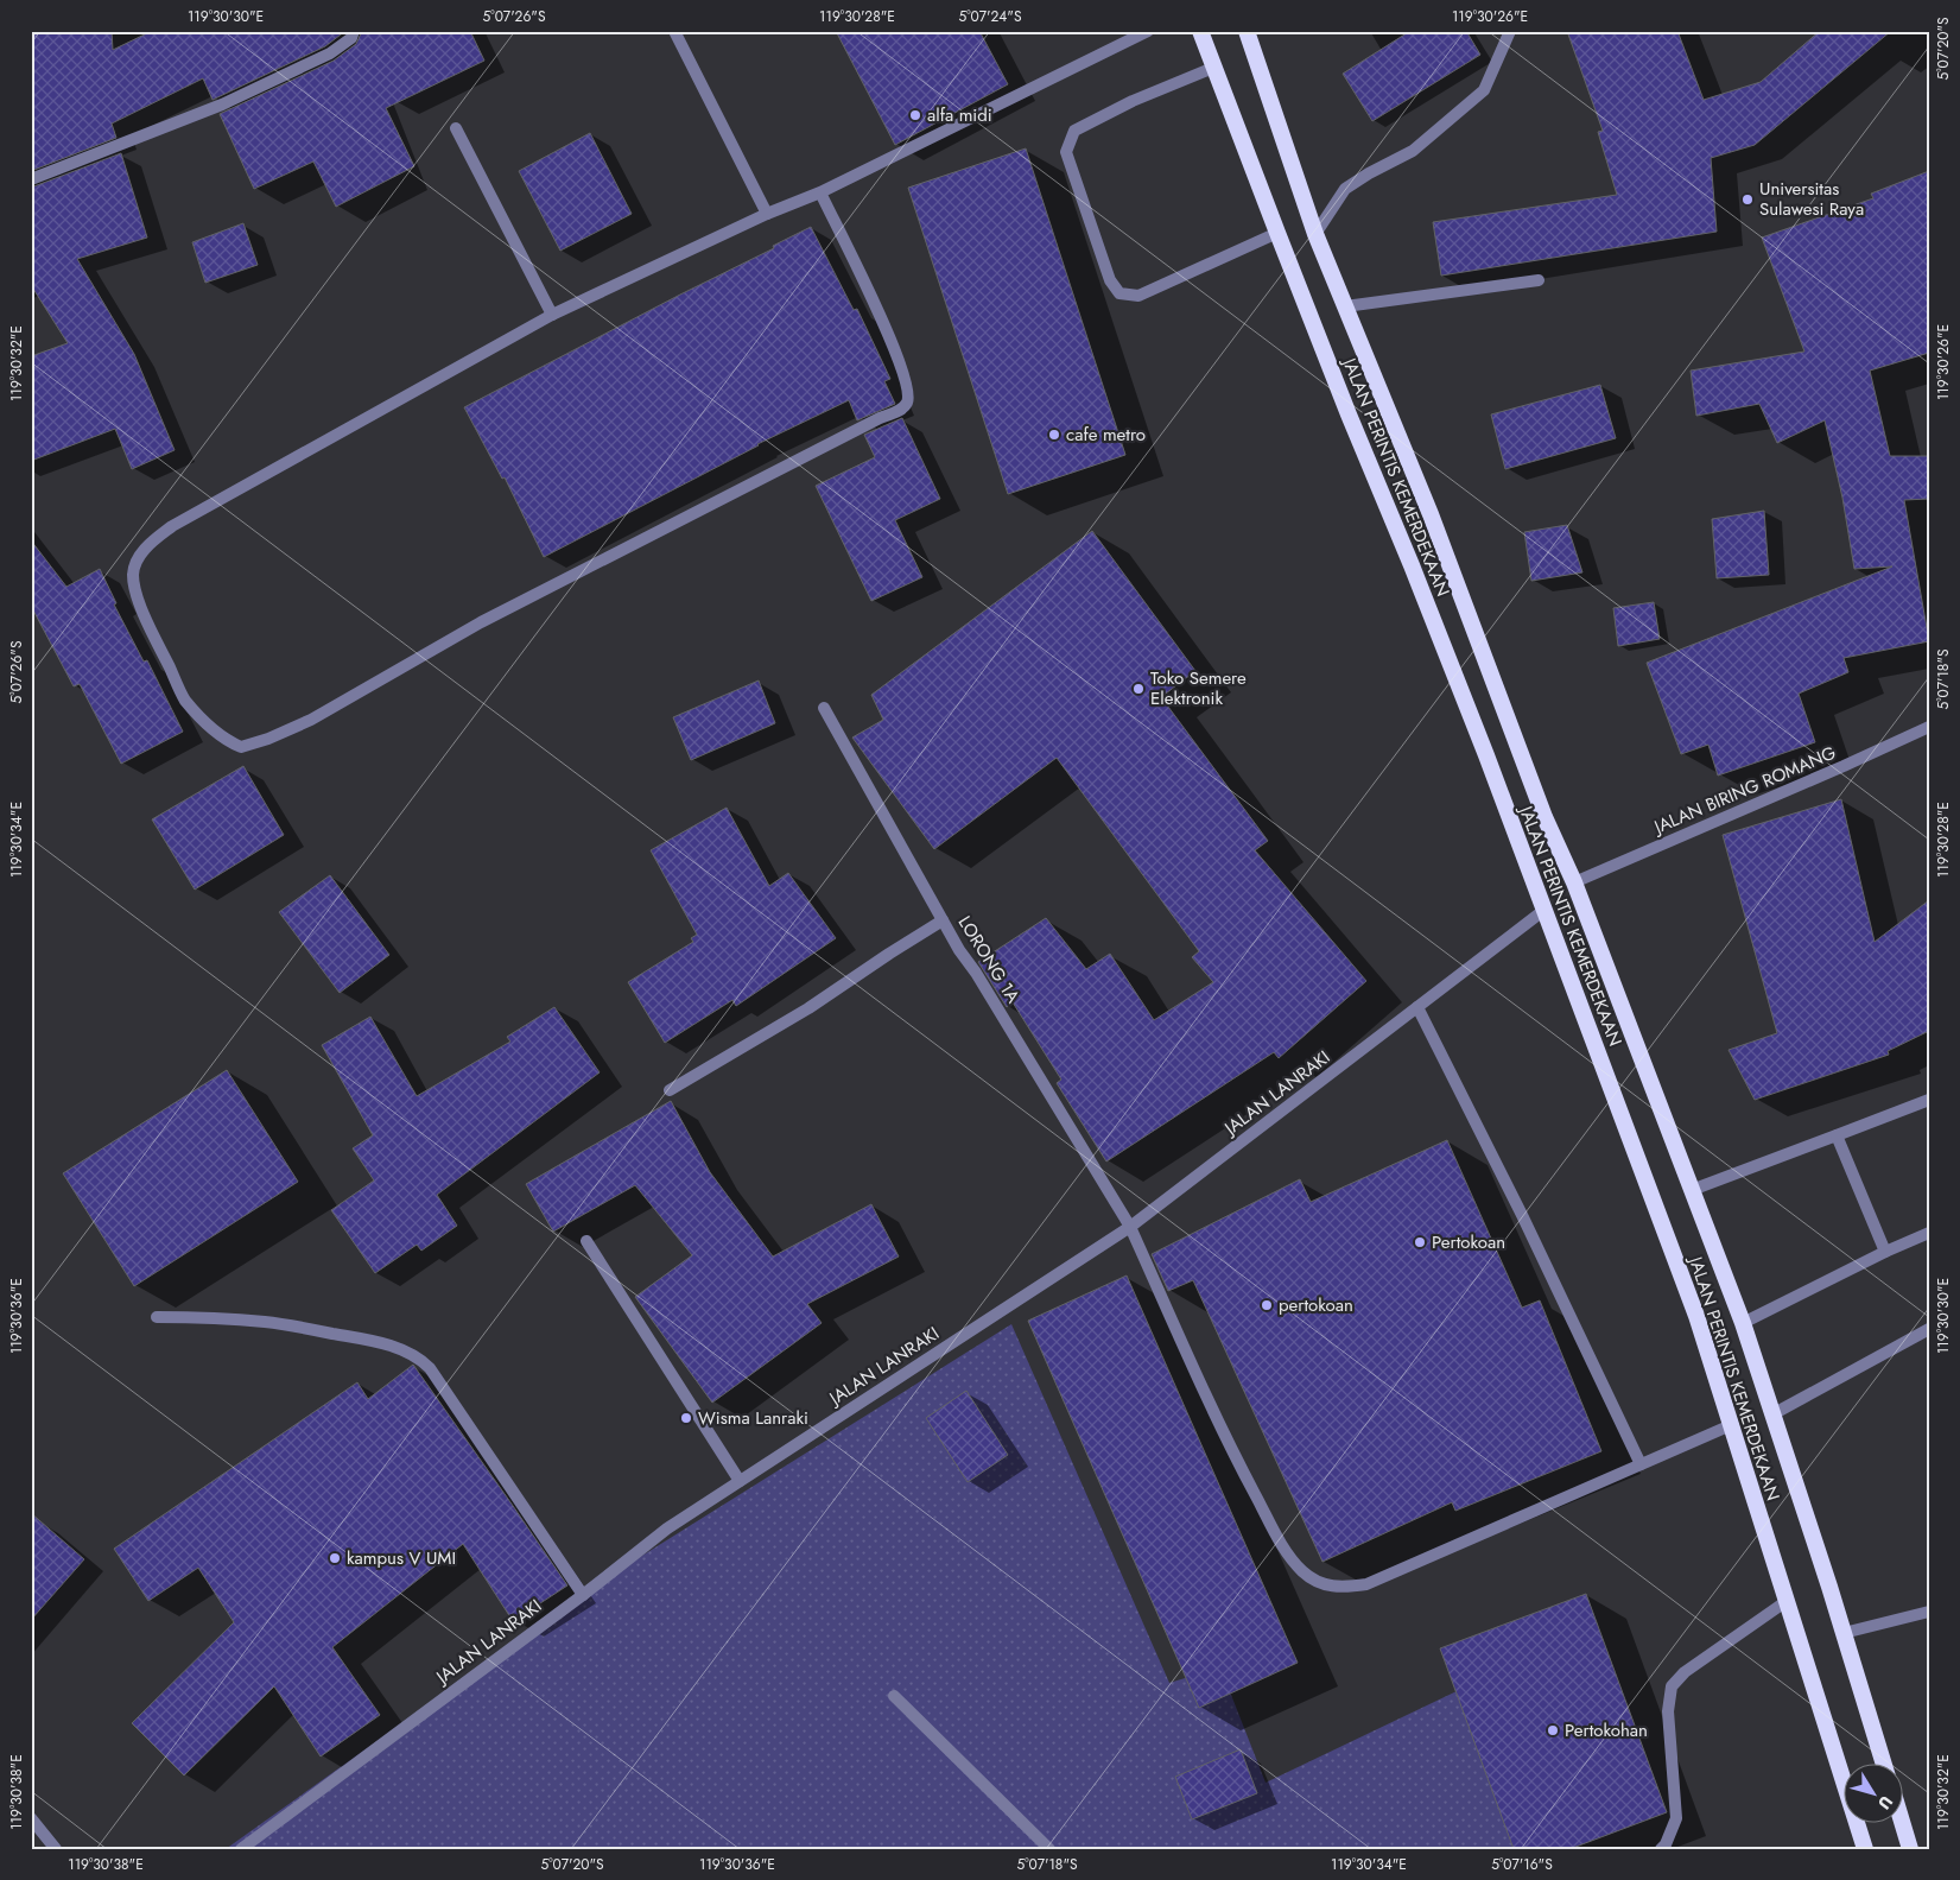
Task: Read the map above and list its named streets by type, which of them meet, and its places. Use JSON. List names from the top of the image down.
{
  "streets": {
    "highway": ["JALAN PERINTIS KEMERDEKAAN"],
    "street": ["JALAN BIRING ROMANG", "LORONG 1A", "JALAN LANRAKI"]
  },
  "crossings": [
    ["JALAN PERINTIS KEMERDEKAAN", "JALAN BIRING ROMANG"],
    ["JALAN PERINTIS KEMERDEKAAN", "LORONG 1A"],
    ["JALAN PERINTIS KEMERDEKAAN", "JALAN LANRAKI"],
    ["LORONG 1A", "JALAN LANRAKI"]
  ],
  "places": [
    "alfa midi",
    "Universitas Sulawesi Raya",
    "cafe metro",
    "Toko Semere Elektronik",
    "Pertokoan",
    "pertokoan",
    "Wisma Lanraki",
    "kampus V UMI",
    "Pertokohan"
  ],
  "north": "bottom right",
  "coordinates": [
    "119°30'30\"E",
    "5°07'26\"S",
    "119°30'28\"E",
    "5°07'24\"S",
    "119°30'26\"E",
    "5°07'20\"S",
    "119°30'32\"E",
    "5°07'18\"S",
    "119°30'34\"E",
    "119°30'36\"E",
    "119°30'38\"E",
    "5°07'16\"S"
  ]
}
